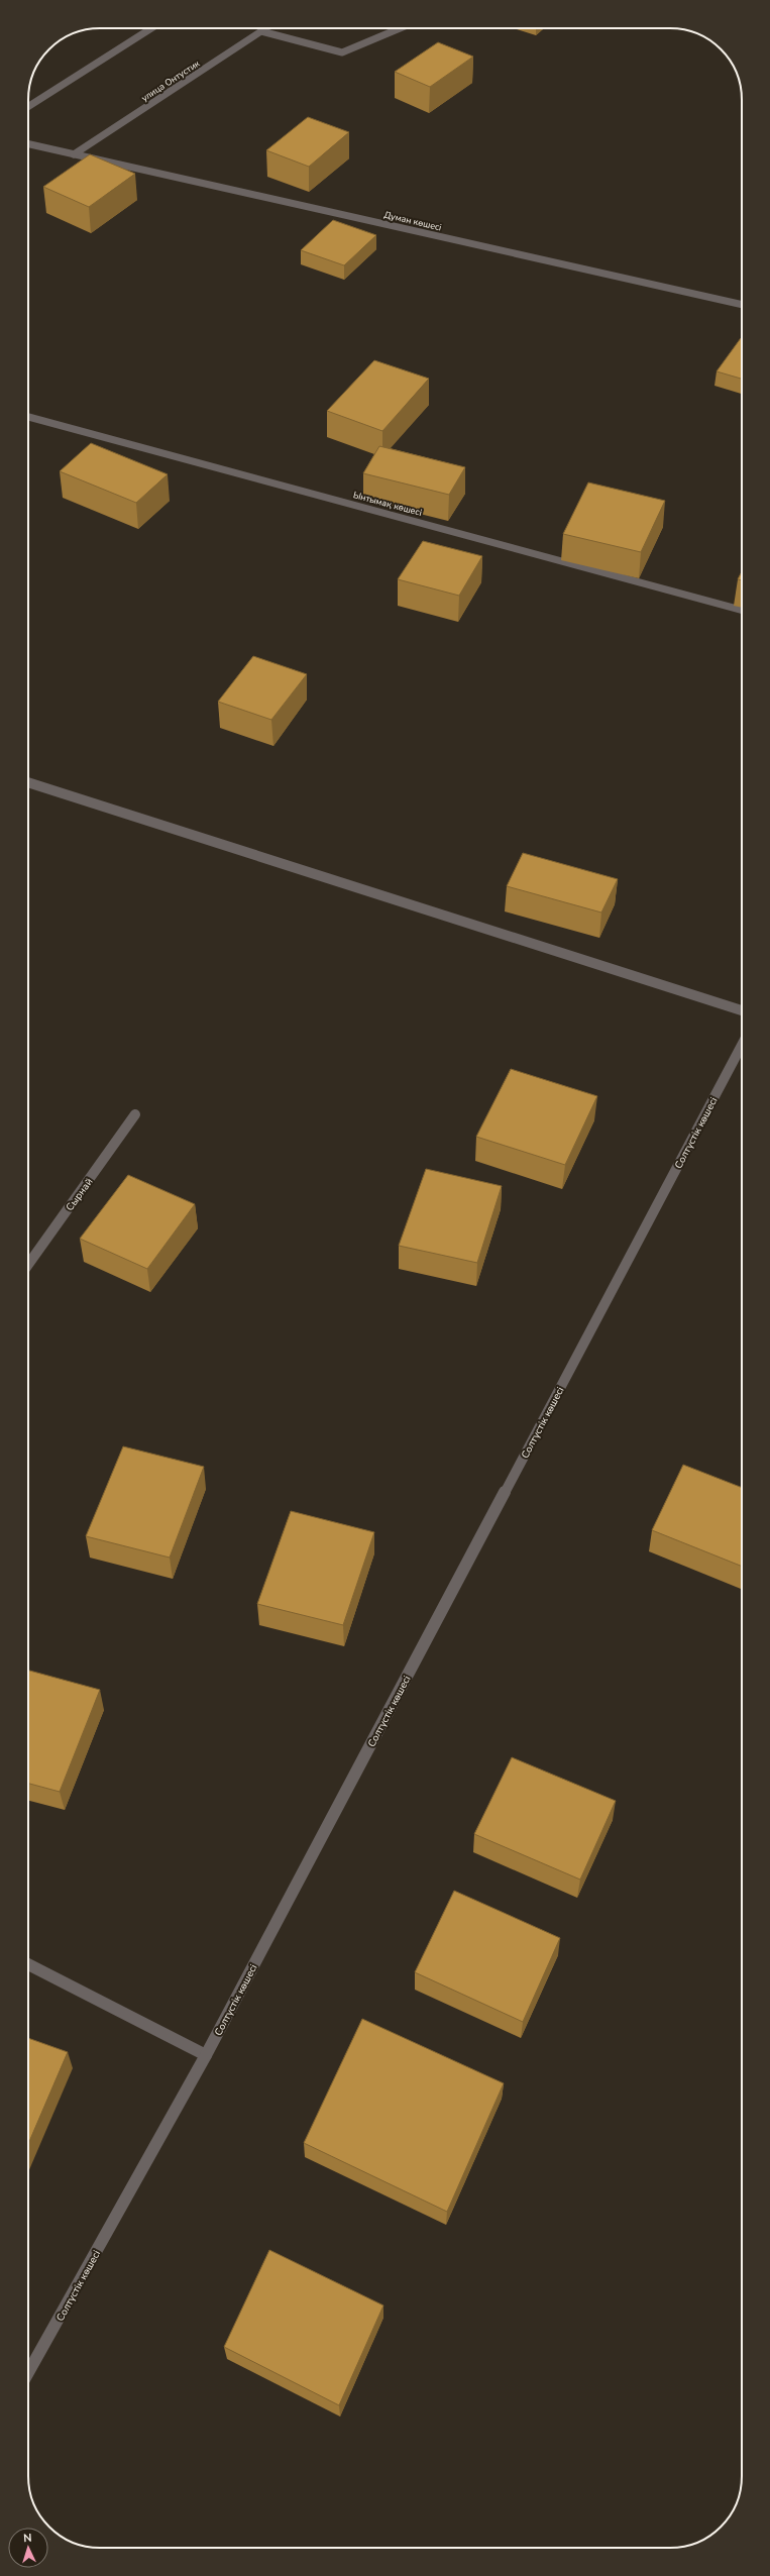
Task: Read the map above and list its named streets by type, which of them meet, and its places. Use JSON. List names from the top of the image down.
{
  "streets": {
    "street": [
      "улица Онтустик",
      "Думан көшесі",
      "Ынтымақ көшесі",
      "Солтүстік көшесі",
      "Сырнай"
    ]
  },
  "crossings": [
    ["улица Онтустик", "Думан көшесі"]
  ],
  "north": "top"
}
